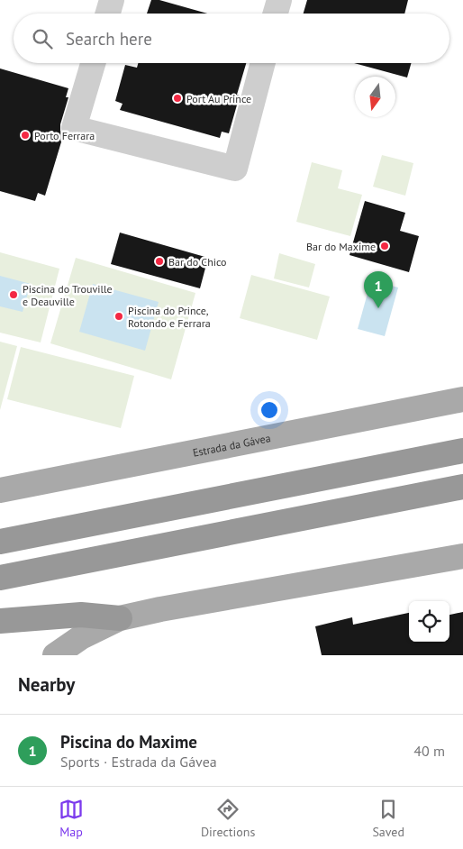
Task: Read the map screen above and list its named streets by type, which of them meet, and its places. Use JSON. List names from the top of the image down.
{
  "streets": {
    "main road": ["Estrada da Gávea"]
  },
  "places": [
    "Port Au Prince",
    "Porto Ferrara",
    "Bar do Maxime",
    "Bar do Chico",
    "Piscina do Trouville e Deauville",
    "Piscina do Prince, Rotondo e Ferrara"
  ],
  "north": "bottom",
  "page": {
    "search": "Search here",
    "pins": "1",
    "heading": "Nearby",
    "list": [
      {
        "mark": "1",
        "name": "Piscina do Maxime",
        "note": "Sports · Estrada da Gávea",
        "value": "40 m"
      }
    ],
    "nav": ["Map", "Directions", "Saved"]
  }
}
